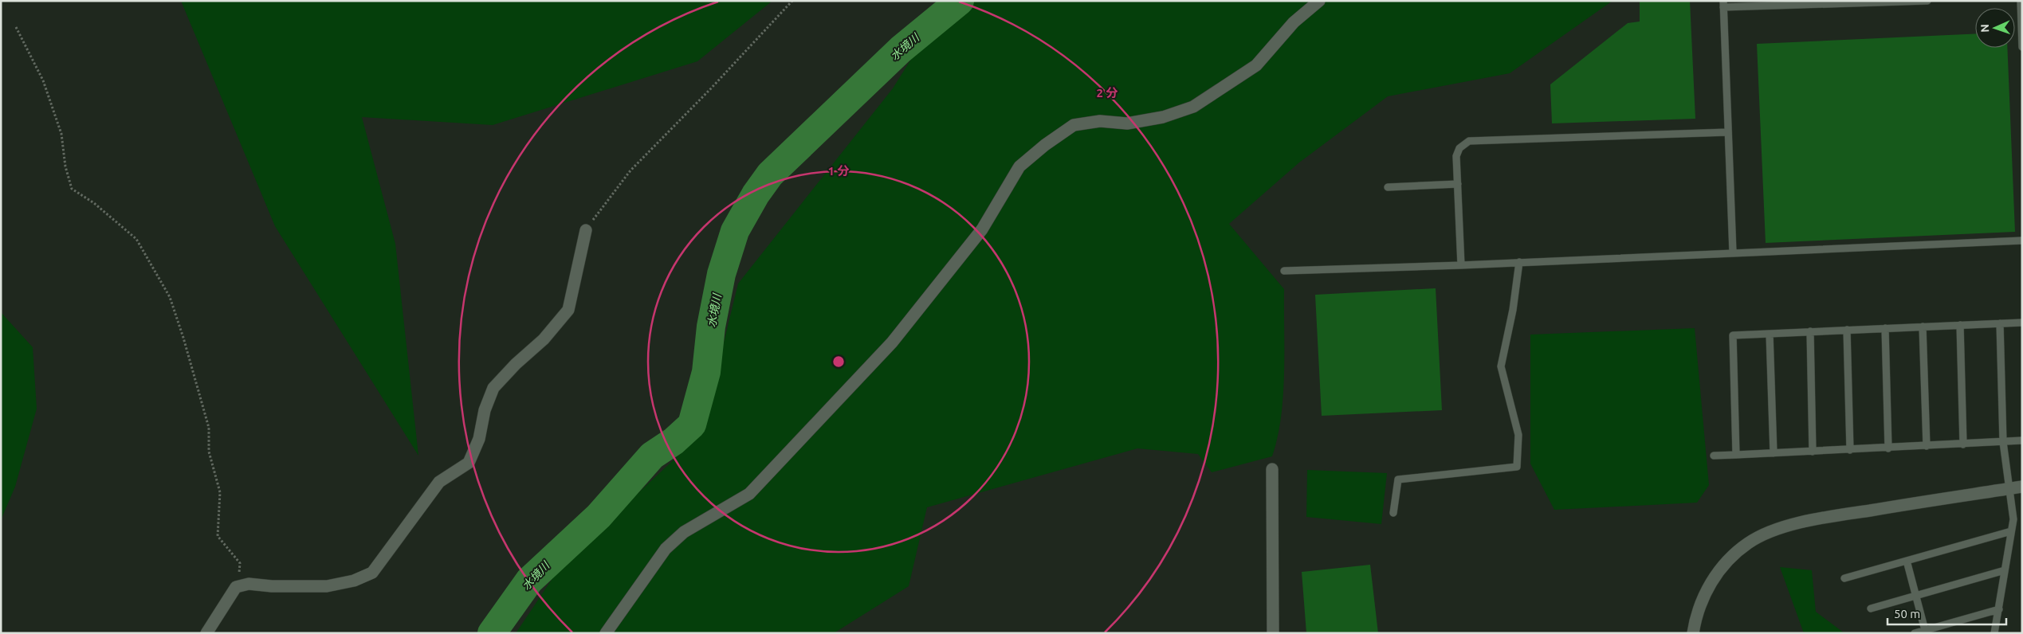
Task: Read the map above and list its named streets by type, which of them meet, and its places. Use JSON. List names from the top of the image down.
{
  "water": ["水境川"],
  "scale_bar": "50 m",
  "north": "left",
  "rings": ["2 分", "1 分"]
}
